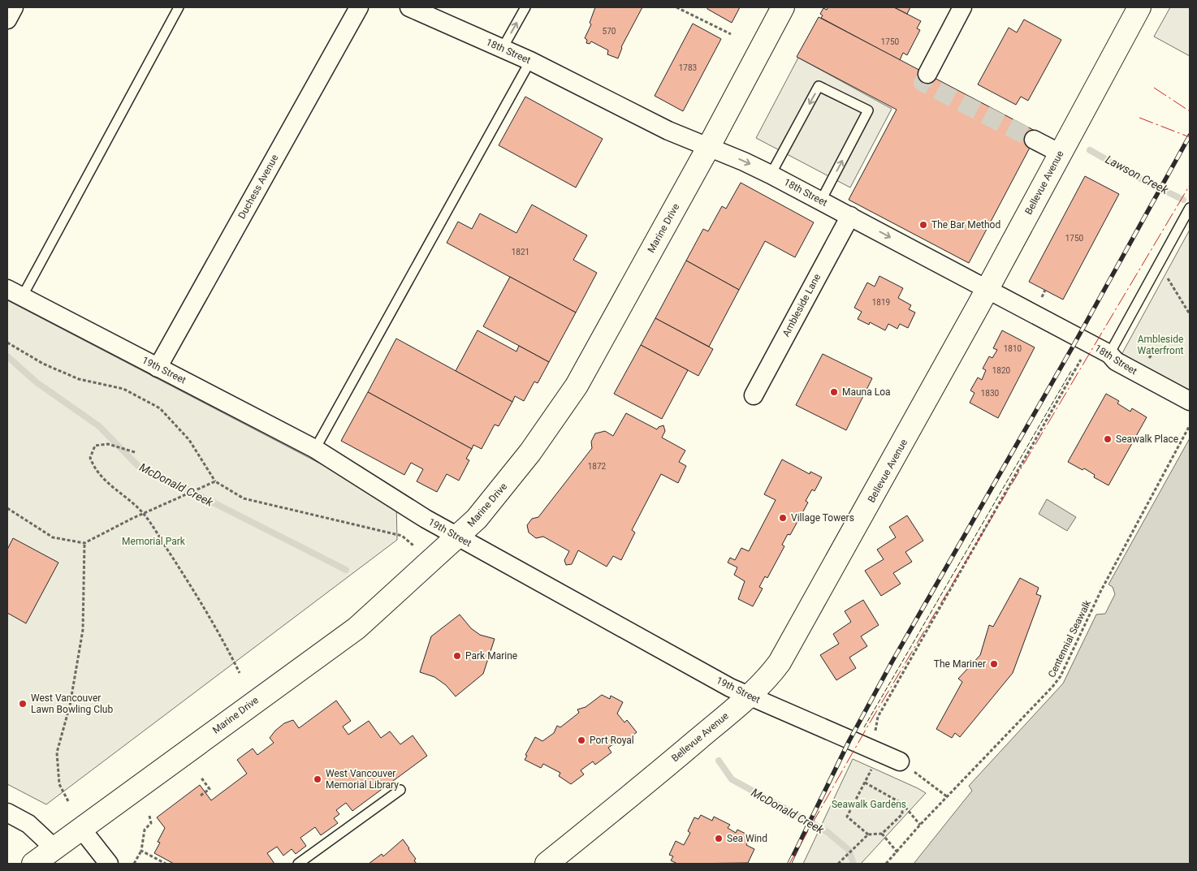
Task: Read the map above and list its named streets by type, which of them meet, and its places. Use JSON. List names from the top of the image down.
{
  "streets": {
    "main road": ["Bellevue Avenue", "Marine Drive"],
    "street": [
      "18th Street",
      "Duchess Avenue",
      "Ambleside Lane",
      "19th Street"
    ],
    "path": ["Centennial Seawalk"]
  },
  "crossings": [
    ["18th Street", "Bellevue Avenue"],
    ["18th Street", "Marine Drive"],
    ["18th Street", "Ambleside Lane"],
    ["Bellevue Avenue", "19th Street"],
    ["Duchess Avenue", "19th Street"],
    ["Marine Drive", "19th Street"]
  ],
  "water": ["Lawson Creek", "McDonald Creek"],
  "parks": ["Ambleside Waterfront", "Memorial Park", "Seawalk Gardens"],
  "places": [
    "The Bar Method",
    "Mauna Loa",
    "Seawalk Place",
    "Village Towers",
    "Park Marine",
    "The Mariner",
    "West Vancouver Lawn Bowling Club",
    "Port Royal",
    "West Vancouver Memorial Library",
    "Sea Wind"
  ],
  "house_numbers": [
    "570",
    "1750",
    "1783",
    "1750",
    "1821",
    "1819",
    "1810",
    "1820",
    "1830",
    "1872"
  ]
}
